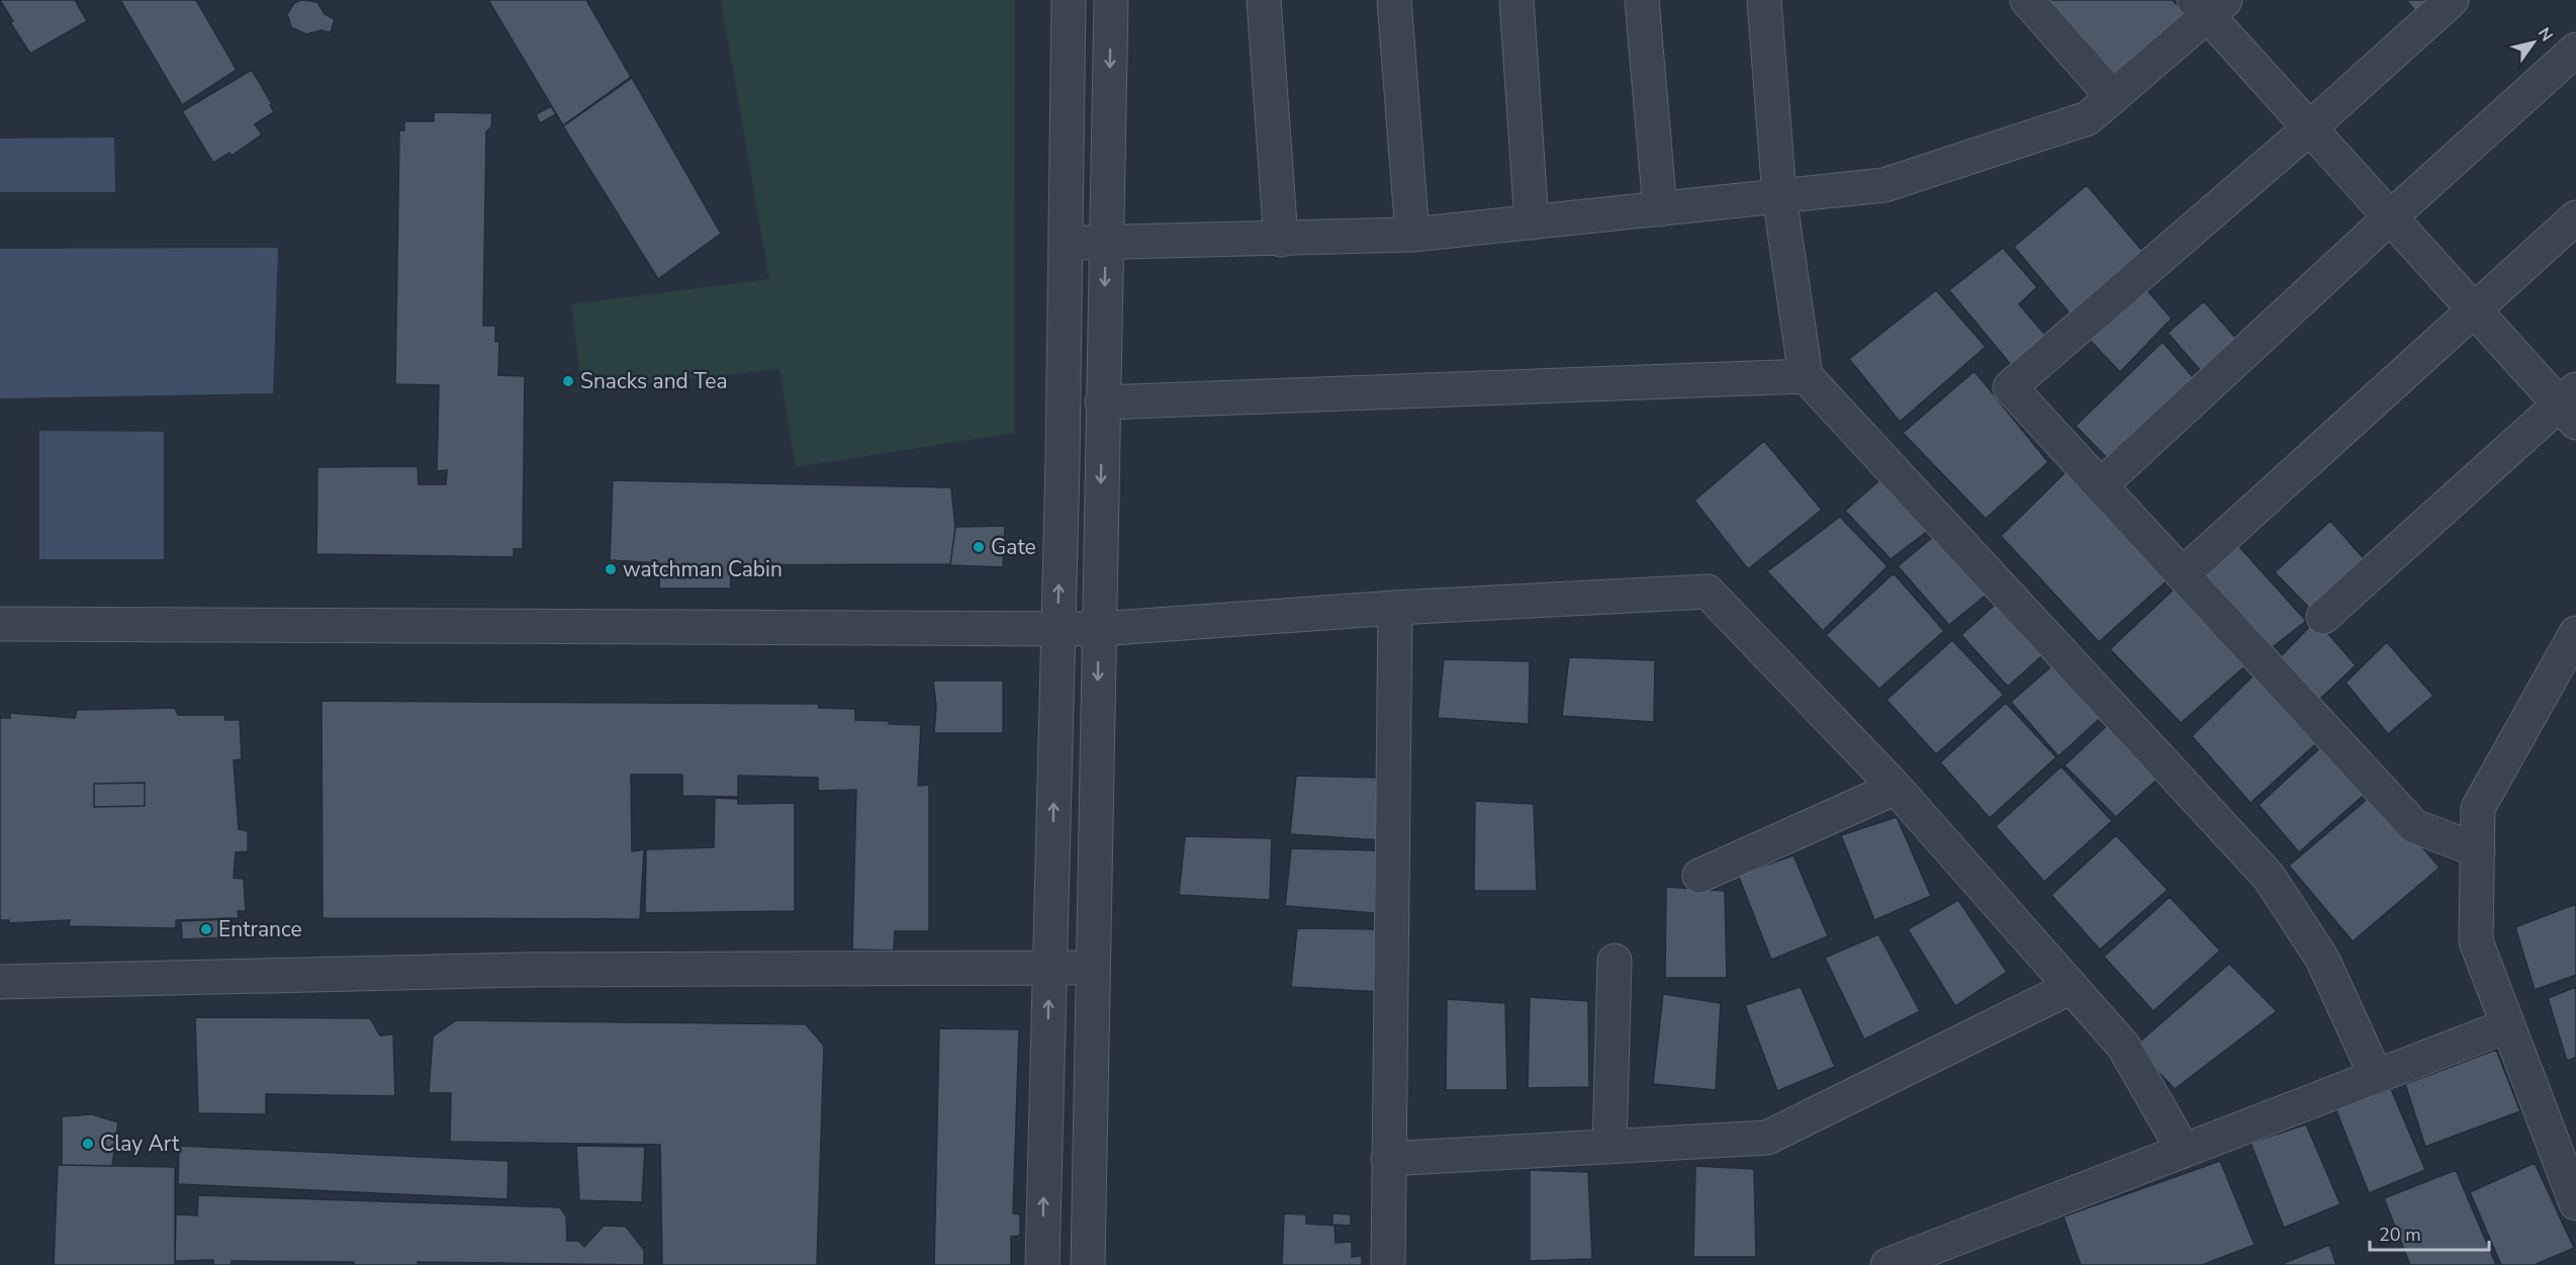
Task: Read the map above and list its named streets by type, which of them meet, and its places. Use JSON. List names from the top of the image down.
{
  "places": [
    "Snacks and Tea",
    "Gate",
    "watchman Cabin",
    "Entrance",
    "Clay Art"
  ],
  "scale_bar": "20 m",
  "north": "top right"
}
